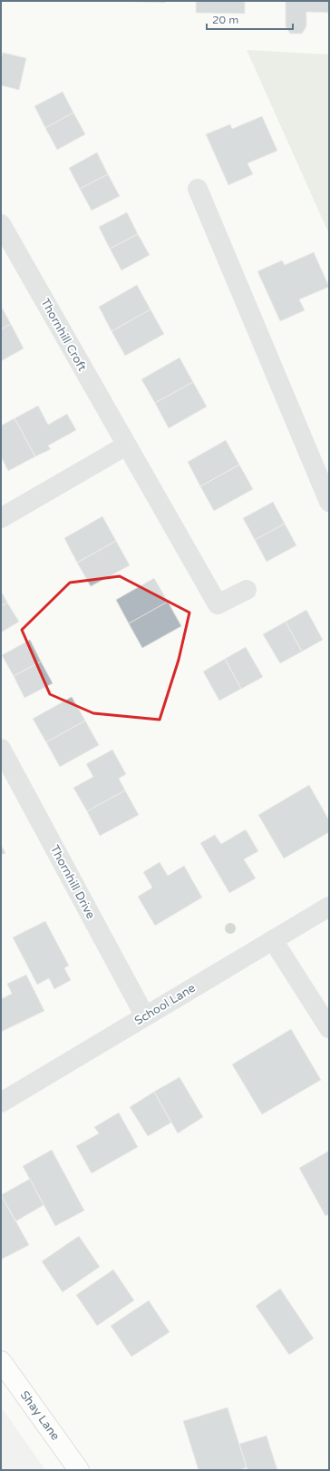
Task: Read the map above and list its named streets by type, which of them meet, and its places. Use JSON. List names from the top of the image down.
{
  "streets": {
    "main road": ["Shay Lane"],
    "street": ["Thornhill Croft", "Thornhill Drive", "School Lane"]
  },
  "crossings": [
    ["Thornhill Drive", "School Lane"]
  ],
  "scale_bar": "20 m"
}
